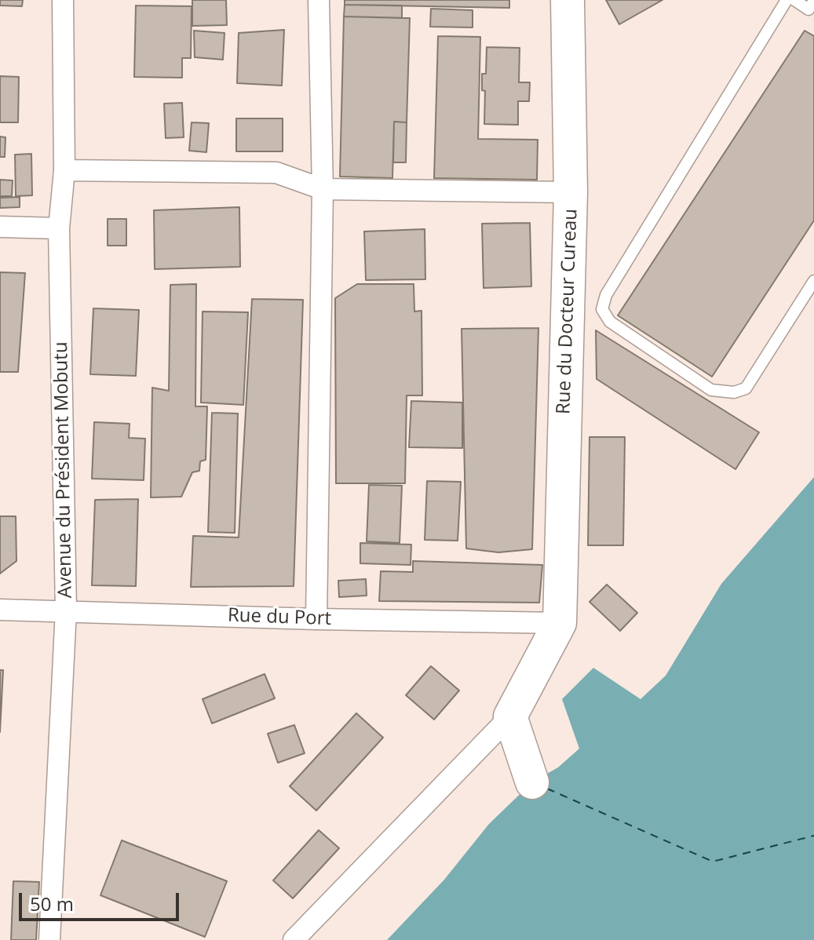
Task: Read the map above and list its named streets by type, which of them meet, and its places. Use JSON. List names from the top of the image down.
{
  "streets": {
    "main road": ["Rue du Docteur Cureau"],
    "street": ["Avenue du Président Mobutu", "Rue du Port"]
  },
  "crossings": [
    ["Rue du Docteur Cureau", "Rue du Port"],
    ["Avenue du Président Mobutu", "Rue du Port"]
  ],
  "scale_bar": "50 m"
}
